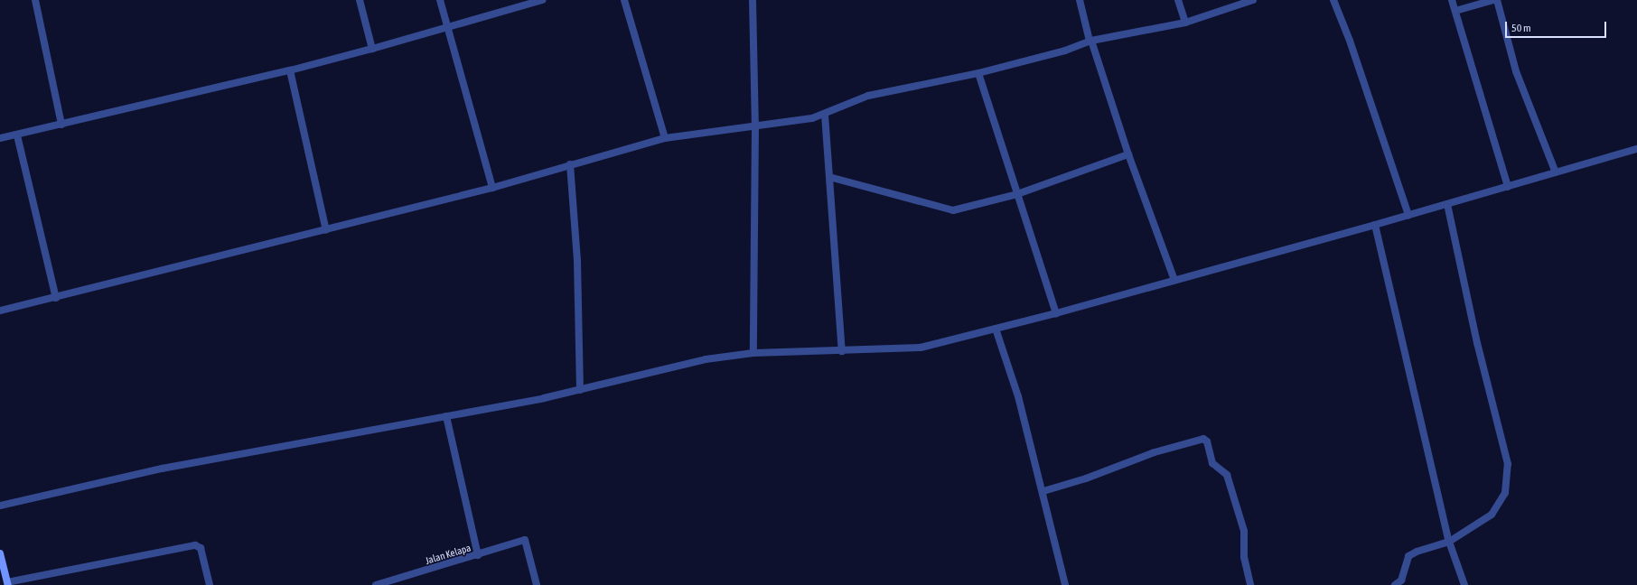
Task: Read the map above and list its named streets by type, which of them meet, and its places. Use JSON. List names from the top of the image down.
{
  "streets": {
    "street": ["Jalan Kelapa"]
  },
  "scale_bar": "50 m"
}
